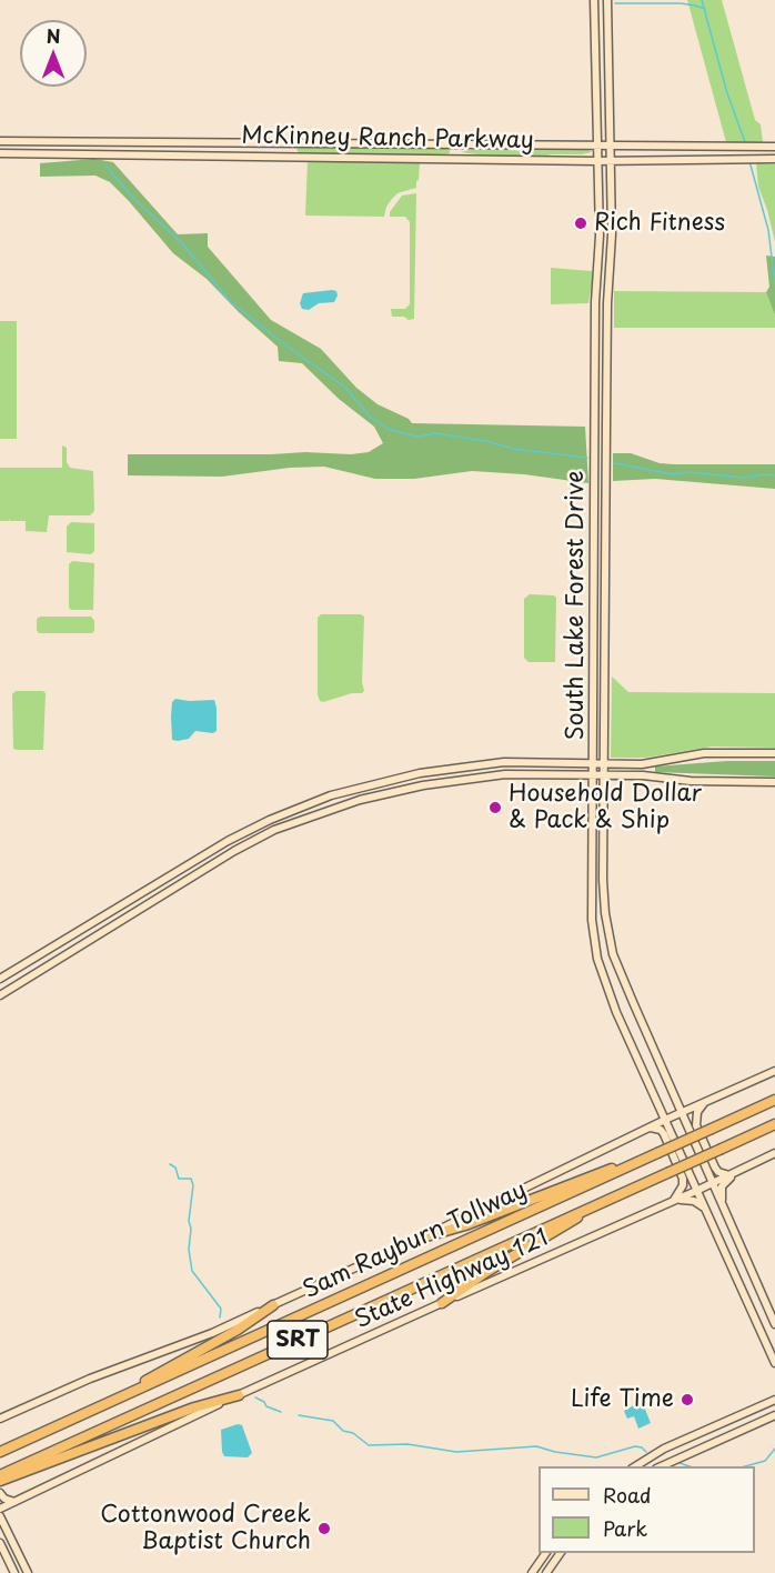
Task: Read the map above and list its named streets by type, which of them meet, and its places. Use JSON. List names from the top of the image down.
{
  "streets": {
    "highway": ["Sam Rayburn Tollway", "SRT"],
    "main road": ["McKinney Ranch Parkway", "South Lake Forest Drive", "State Highway 121"]
  },
  "crossings": [
    ["McKinney Ranch Parkway", "South Lake Forest Drive"],
    ["South Lake Forest Drive", "State Highway 121"]
  ],
  "places": [
    "Rich Fitness",
    "Household Dollar & Pack & Ship",
    "Life Time",
    "Cottonwood Creek Baptist Church"
  ],
  "legend": ["Road", "Park"],
  "north": "top"
}
